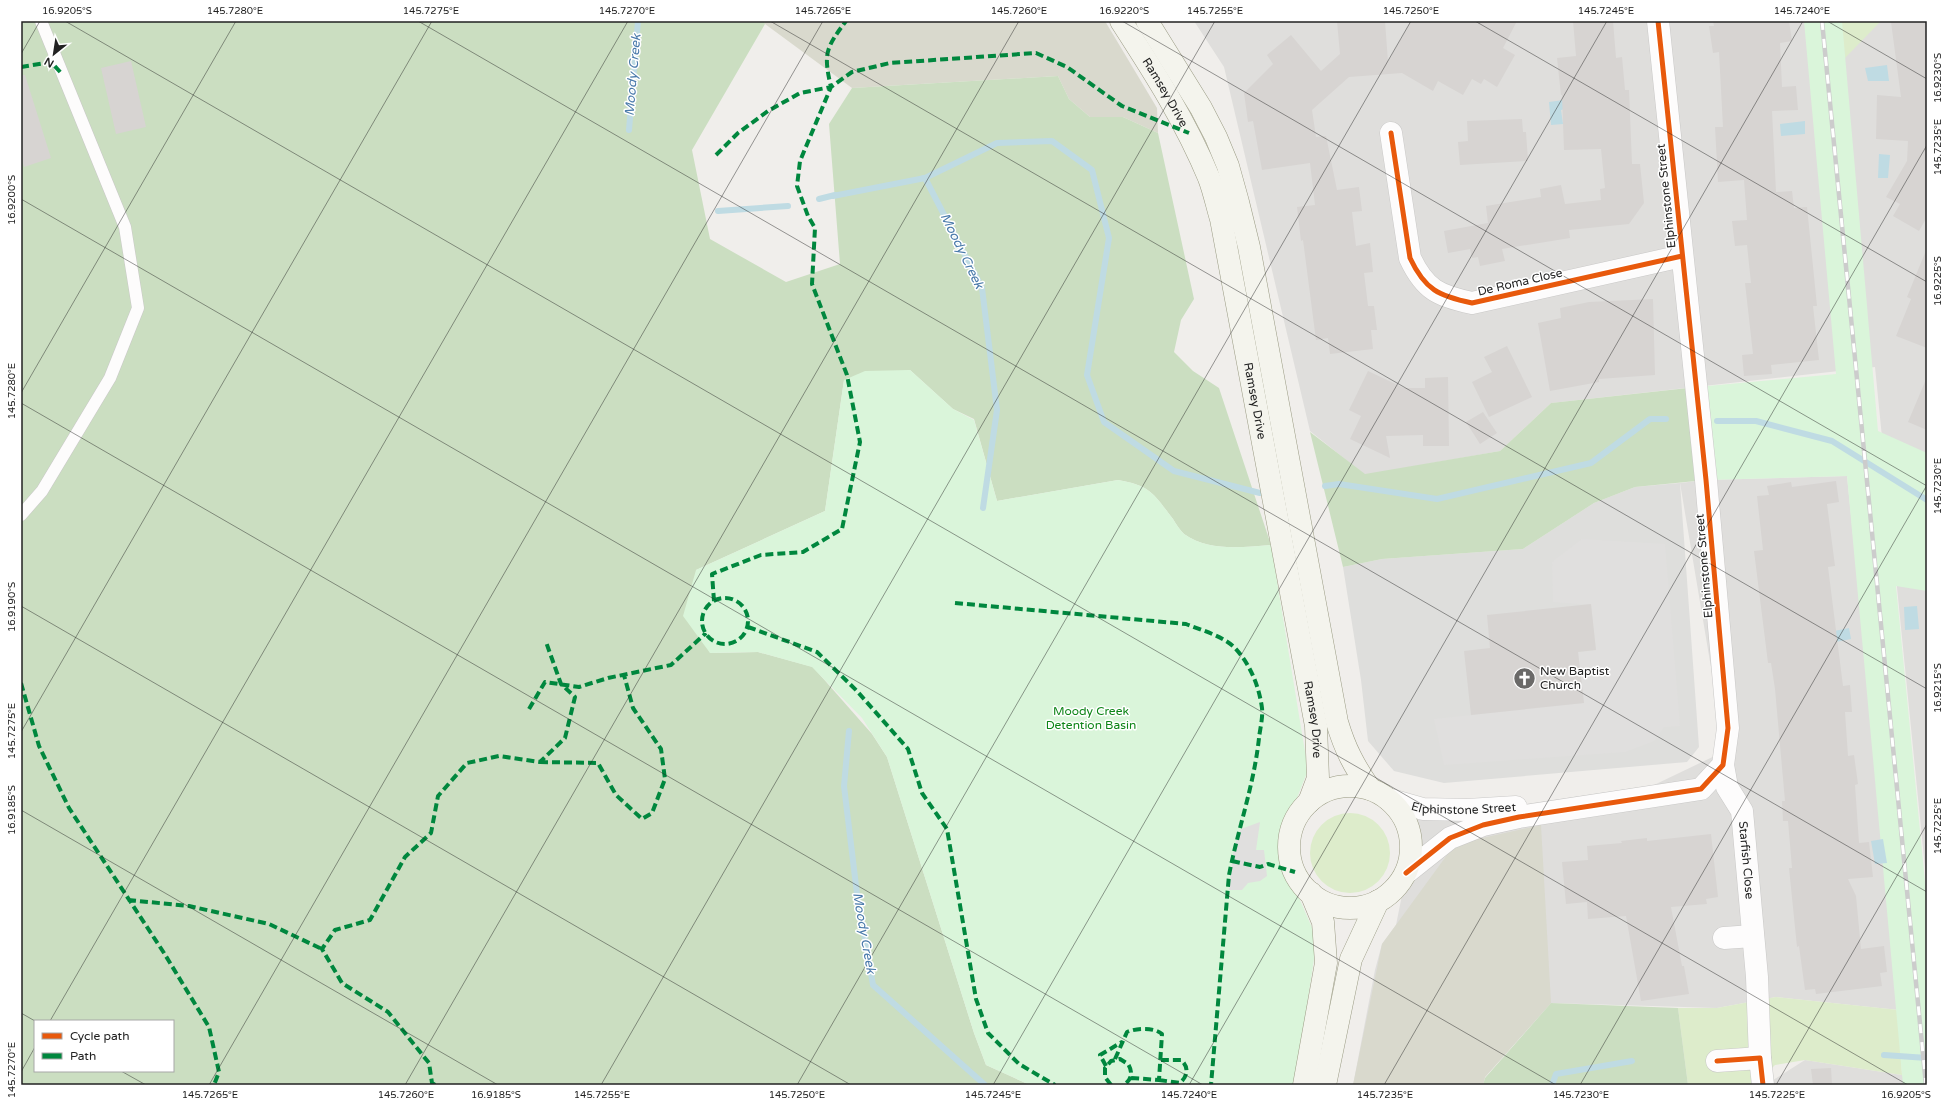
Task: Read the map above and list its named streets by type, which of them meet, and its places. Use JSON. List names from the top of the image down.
{
  "streets": {
    "main road": ["Ramsey Drive"],
    "street": ["Elphinstone Street", "De Roma Close", "Starfish Close"]
  },
  "crossings": [
    ["Ramsey Drive", "Elphinstone Street"],
    ["Elphinstone Street", "De Roma Close"],
    ["Elphinstone Street", "Starfish Close"]
  ],
  "water": ["Moody Creek"],
  "parks": ["Moody Creek Detention Basin"],
  "places": {
    "church": ["New Baptist Church"]
  },
  "legend": ["Cycle path", "Path"],
  "north": "bottom left",
  "coordinates": [
    "16.9205°S",
    "145.7280°E",
    "145.7275°E",
    "145.7270°E",
    "145.7265°E",
    "145.7260°E",
    "16.9220°S",
    "145.7255°E",
    "145.7250°E",
    "145.7245°E",
    "145.7240°E",
    "16.9230°S",
    "145.7235°E",
    "16.9200°S",
    "16.9225°S",
    "145.7230°E",
    "16.9190°S",
    "16.9215°S",
    "16.9185°S",
    "145.7225°E"
  ]
}
